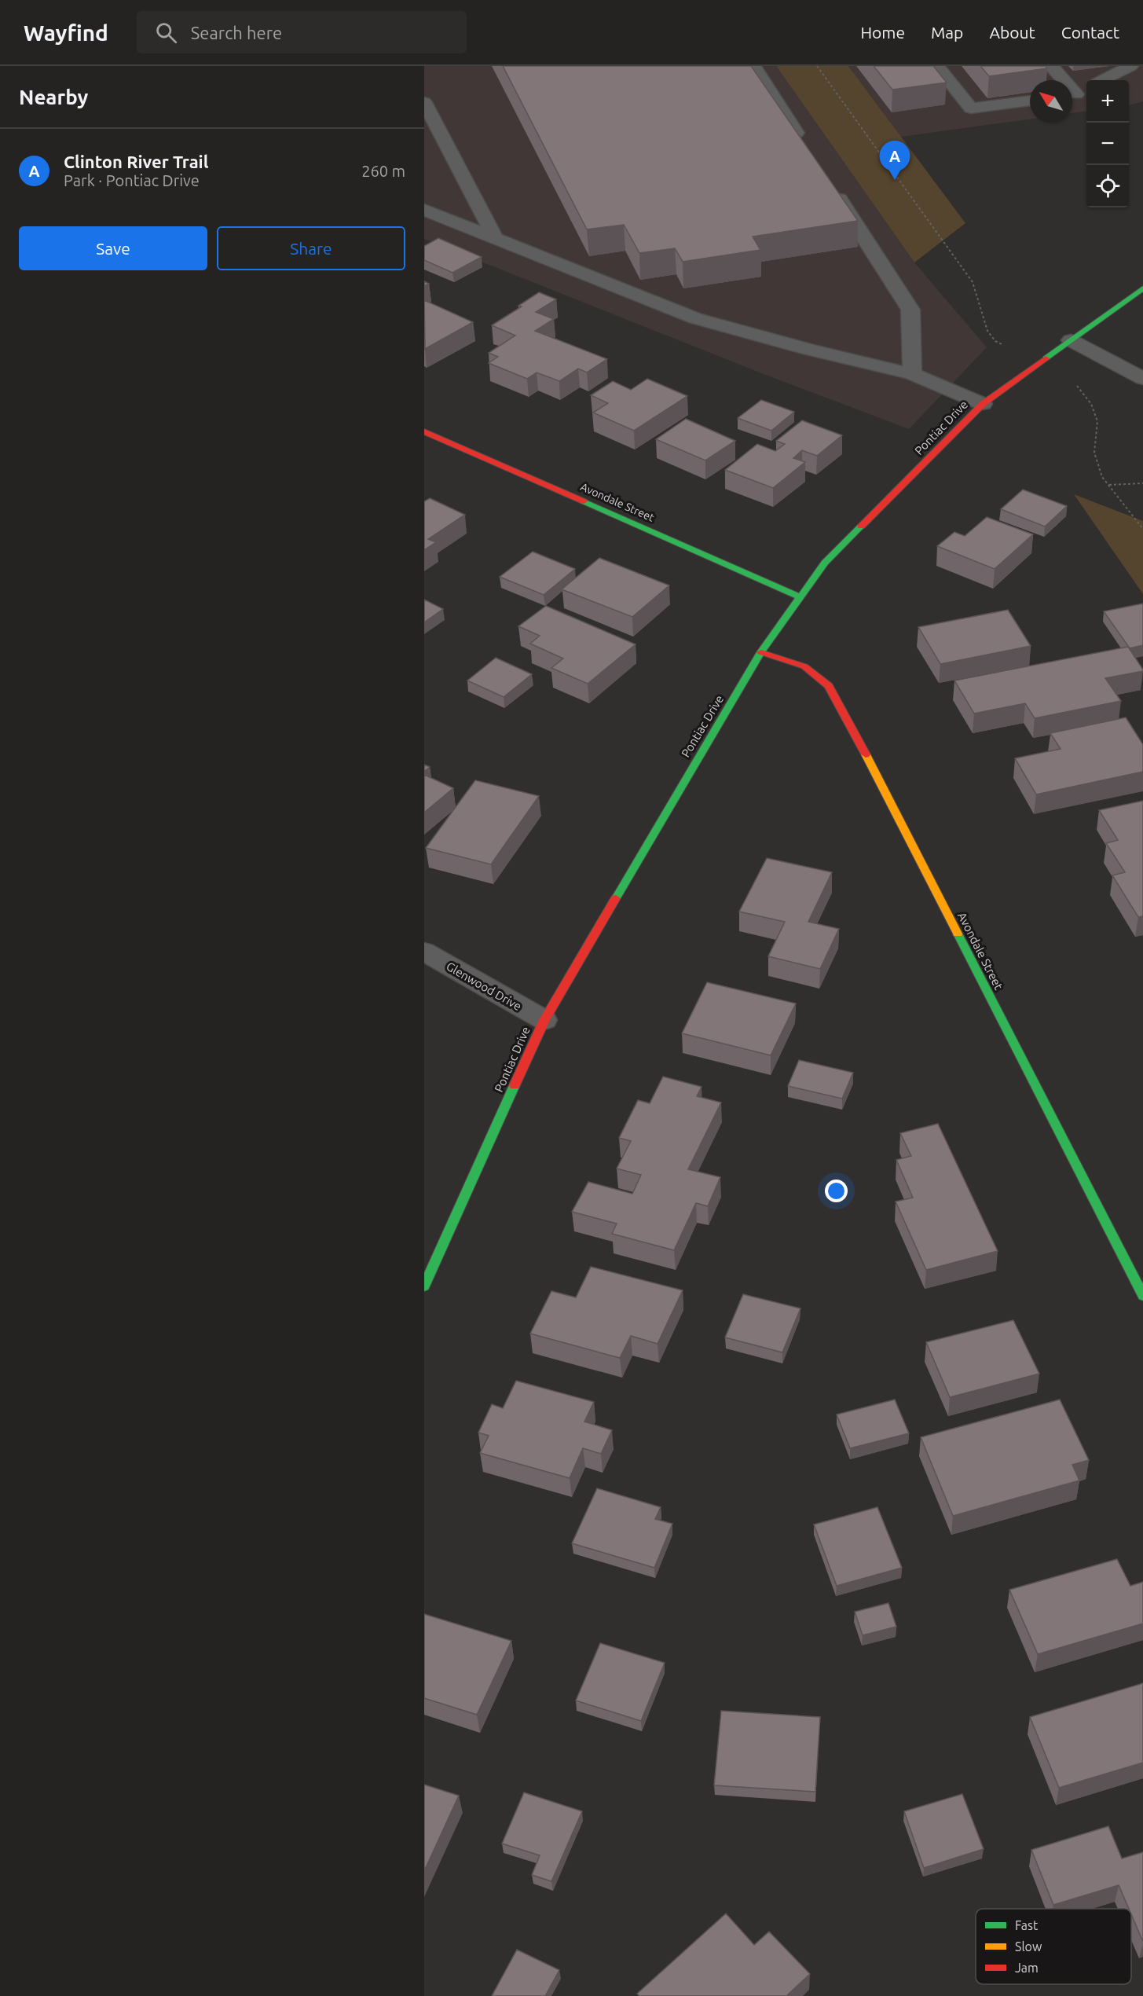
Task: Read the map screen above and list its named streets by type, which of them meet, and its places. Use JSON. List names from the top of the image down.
{
  "streets": {
    "street": ["Pontiac Drive", "Avondale Street", "Glenwood Drive"]
  },
  "crossings": [
    ["Pontiac Drive", "Avondale Street"],
    ["Pontiac Drive", "Glenwood Drive"]
  ],
  "legend": ["Fast", "Slow", "Jam"],
  "north": "top left",
  "page": {
    "header": "Wayfind",
    "search": "Search here",
    "nav": [
      "Home",
      "Map",
      "About",
      "Contact"
    ],
    "heading": "Nearby",
    "map_buttons": ["+", "−"],
    "list": [
      {
        "mark": "A",
        "name": "Clinton River Trail",
        "note": "Park · Pontiac Drive",
        "value": "260 m"
      }
    ],
    "pins": "A",
    "buttons": ["Save", "Share"]
  }
}
